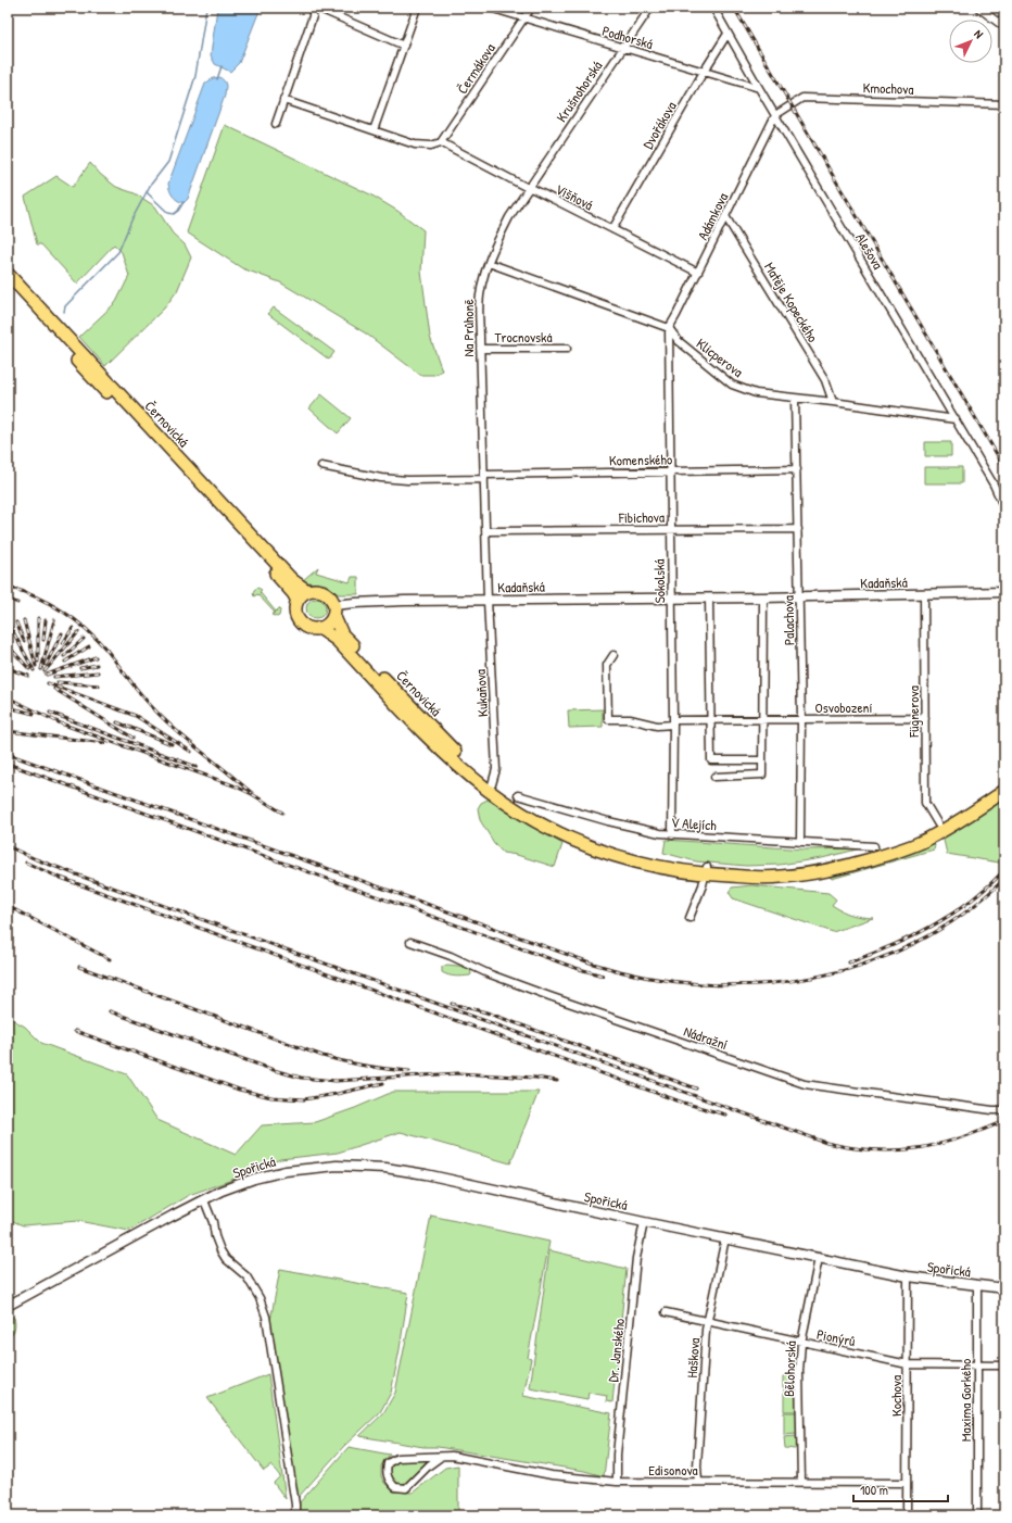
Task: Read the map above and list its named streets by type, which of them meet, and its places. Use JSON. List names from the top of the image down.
{
  "streets": {
    "highway": ["Černovická"],
    "street": [
      "Podhorská",
      "Čermákova",
      "Kmochova",
      "Krušnohorská",
      "Dvořákova",
      "Višňová",
      "Adámkova",
      "Alešova",
      "Matěje Kopeckého",
      "Na Průhoně",
      "Trocnovská",
      "Klicperova",
      "Komenského",
      "Fibichova",
      "Sokolská",
      "Kadaňská",
      "Palachova",
      "Kukaňova",
      "Osvobození",
      "Fügnerova",
      "V Alejích",
      "Nádražní",
      "Spořická",
      "Pionýrů",
      "Dr. Janského",
      "Haškova",
      "Bělohorská",
      "Kochova",
      "Maxima Gorkého",
      "Edisonova"
    ]
  },
  "crossings": [
    ["Podhorská", "Čermákova"],
    ["Podhorská", "Krušnohorská"],
    ["Podhorská", "Dvořákova"],
    ["Podhorská", "Alešova"],
    ["Čermákova", "Višňová"],
    ["Kmochova", "Adámkova"],
    ["Kmochova", "Alešova"],
    ["Krušnohorská", "Višňová"],
    ["Krušnohorská", "Na Průhoně"],
    ["Dvořákova", "Višňová"],
    ["Dvořákova", "Alešova"],
    ["Višňová", "Adámkova"],
    ["Višňová", "Na Průhoně"],
    ["Adámkova", "Alešova"],
    ["Adámkova", "Matěje Kopeckého"],
    ["Adámkova", "Klicperova"],
    ["Adámkova", "Sokolská"],
    ["Alešova", "Klicperova"],
    ["Matěje Kopeckého", "Klicperova"],
    ["Na Průhoně", "Trocnovská"],
    ["Na Průhoně", "Klicperova"],
    ["Na Průhoně", "Komenského"],
    ["Na Průhoně", "Fibichova"],
    ["Na Průhoně", "Kadaňská"],
    ["Na Průhoně", "Kukaňova"],
    ["Klicperova", "Sokolská"],
    ["Klicperova", "Palachova"],
    ["Černovická", "Kadaňská"],
    ["Černovická", "Kukaňova"],
    ["Komenského", "Sokolská"],
    ["Komenského", "Palachova"],
    ["Fibichova", "Sokolská"],
    ["Fibichova", "Palachova"],
    ["Sokolská", "Kadaňská"],
    ["Sokolská", "Osvobození"],
    ["Sokolská", "V Alejích"],
    ["Kadaňská", "Palachova"],
    ["Kadaňská", "Kukaňova"],
    ["Kadaňská", "Fügnerova"],
    ["Palachova", "Osvobození"],
    ["Palachova", "V Alejích"],
    ["Osvobození", "Fügnerova"],
    ["Spořická", "Dr. Janského"],
    ["Spořická", "Haškova"],
    ["Spořická", "Bělohorská"],
    ["Spořická", "Kochova"],
    ["Spořická", "Maxima Gorkého"],
    ["Pionýrů", "Haškova"],
    ["Pionýrů", "Bělohorská"],
    ["Pionýrů", "Kochova"],
    ["Pionýrů", "Maxima Gorkého"],
    ["Dr. Janského", "Edisonova"],
    ["Haškova", "Edisonova"],
    ["Bělohorská", "Edisonova"],
    ["Kochova", "Edisonova"]
  ],
  "scale_bar": "100 m",
  "north": "top right"
}
